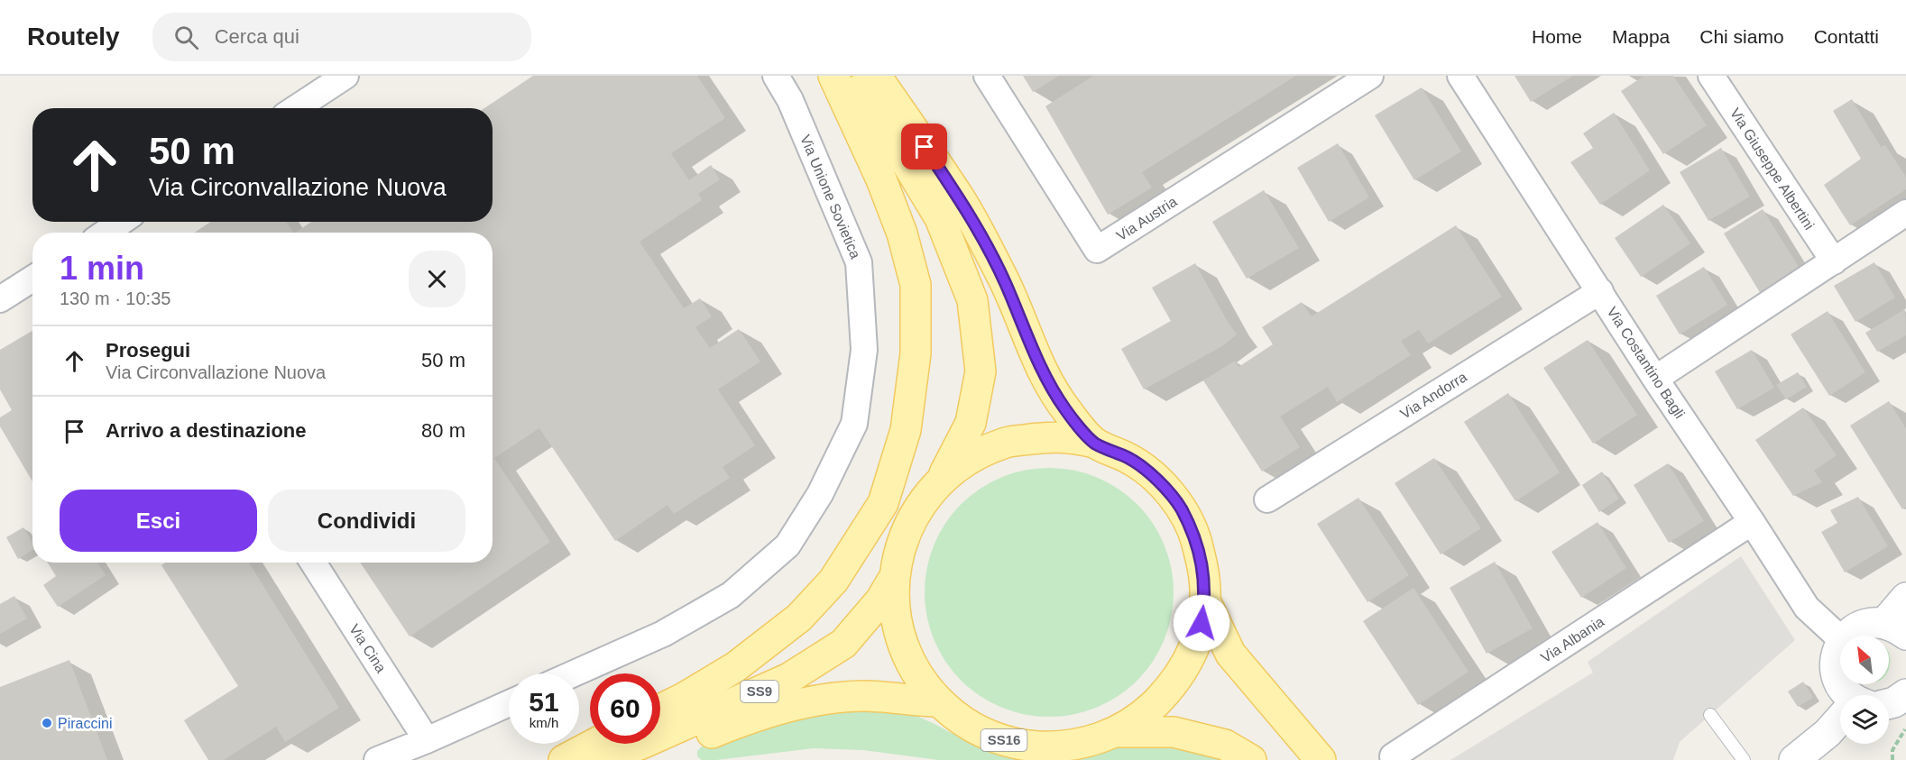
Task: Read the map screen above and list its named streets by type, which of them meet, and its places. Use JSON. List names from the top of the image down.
{
  "streets": {
    "main road": ["SS9", "SS16"],
    "street": [
      "Via Giuseppe Albertini",
      "Via Unione Sovietica",
      "Via Austria",
      "Via Costantino Bagli",
      "Via Andorra",
      "Via Albania",
      "Via Cina"
    ]
  },
  "crossings": [
    ["Via Costantino Bagli", "Via Andorra"],
    ["Via Costantino Bagli", "Via Albania"],
    ["SS9", "SS16"]
  ],
  "places": ["Piraccini"],
  "north": "top left",
  "page": {
    "header": "Routely",
    "search": "Cerca qui",
    "nav": [
      "Home",
      "Mappa",
      "Chi siamo",
      "Contatti"
    ],
    "turn": ["50 m", "Via Circonvallazione Nuova"],
    "heading": ["1 min", "130 m · 10:35"],
    "list": [
      {
        "name": "Prosegui",
        "note": "Via Circonvallazione Nuova",
        "value": "50 m"
      },
      {
        "name": "Arrivo a destinazione",
        "value": "80 m"
      }
    ],
    "buttons": ["Esci", "Condividi"],
    "speed": "51 km/h",
    "limit": "60"
  }
}
